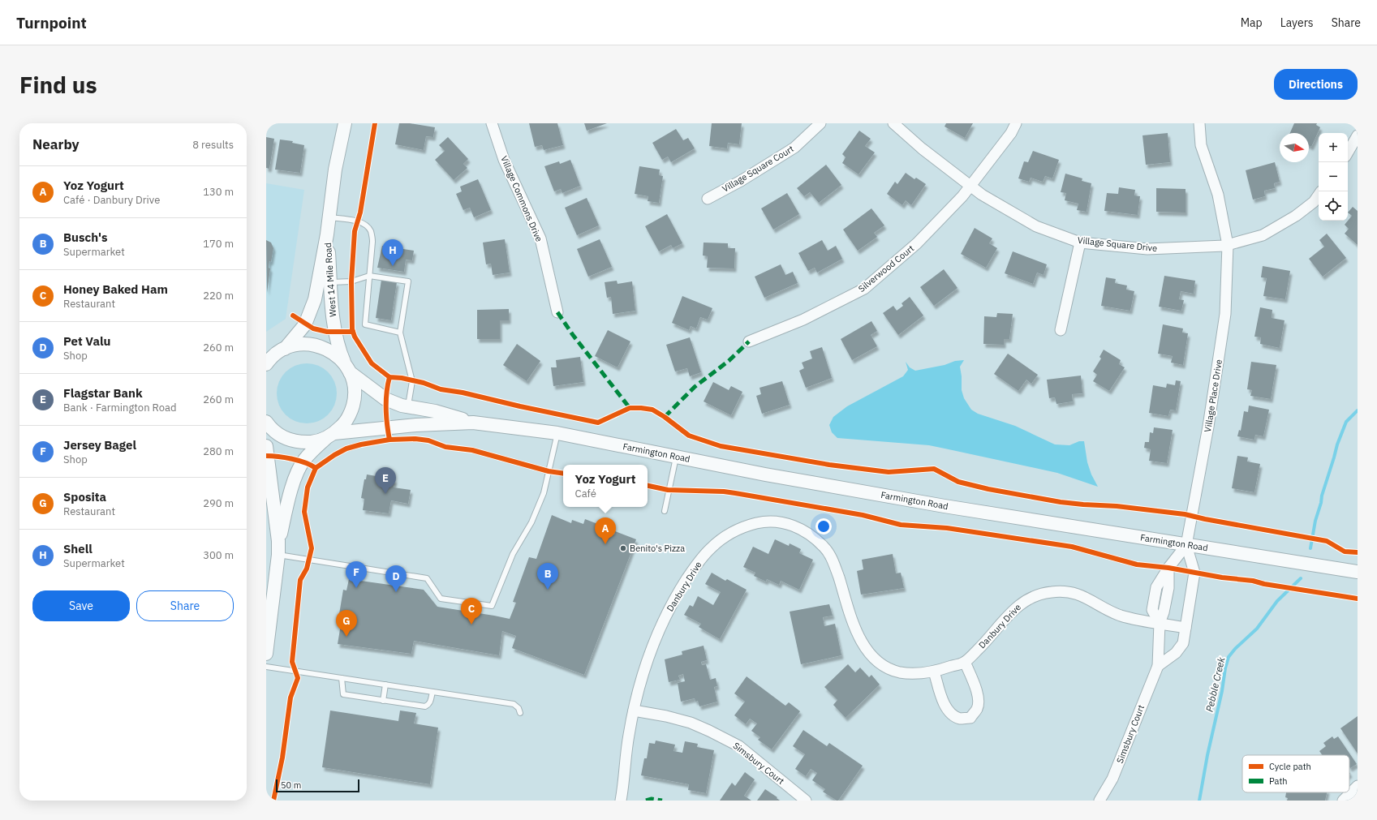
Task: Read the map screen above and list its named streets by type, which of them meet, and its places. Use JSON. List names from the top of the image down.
{
  "streets": {
    "street": [
      "Village Square Court",
      "Village Commons Drive",
      "Village Square Drive",
      "Silverwood Court",
      "West 14 Mile Road",
      "Village Place Drive",
      "Farmington Road",
      "Danbury Drive",
      "Simsbury Court"
    ]
  },
  "crossings": [
    ["Village Square Drive", "Silverwood Court"],
    ["Village Square Drive", "Village Place Drive"],
    ["West 14 Mile Road", "Farmington Road"],
    ["Village Place Drive", "Farmington Road"],
    ["Village Place Drive", "Simsbury Court"],
    ["Farmington Road", "Simsbury Court"],
    ["Danbury Drive", "Simsbury Court"]
  ],
  "water": ["Pebble Creek"],
  "places": ["Benito's Pizza"],
  "legend": ["Cycle path", "Path"],
  "scale_bar": "50 m",
  "north": "right",
  "page": {
    "header": "Turnpoint",
    "nav": ["Map", "Layers", "Share"],
    "buttons": [
      "Directions",
      ["Save", "Share"]
    ],
    "title": "Find us",
    "heading": ["Nearby", "8 results"],
    "map_buttons": ["+", "−"],
    "list": [
      {
        "mark": "A",
        "name": "Yoz Yogurt",
        "note": "Café · Danbury Drive",
        "value": "130 m"
      },
      {
        "mark": "B",
        "name": "Busch's",
        "note": "Supermarket",
        "value": "170 m"
      },
      {
        "mark": "C",
        "name": "Honey Baked Ham",
        "note": "Restaurant",
        "value": "220 m"
      },
      {
        "mark": "D",
        "name": "Pet Valu",
        "note": "Shop",
        "value": "260 m"
      },
      {
        "mark": "E",
        "name": "Flagstar Bank",
        "note": "Bank · Farmington Road",
        "value": "260 m"
      },
      {
        "mark": "F",
        "name": "Jersey Bagel",
        "note": "Shop",
        "value": "280 m"
      },
      {
        "mark": "G",
        "name": "Sposita",
        "note": "Restaurant",
        "value": "290 m"
      },
      {
        "mark": "H",
        "name": "Shell",
        "note": "Supermarket",
        "value": "300 m"
      }
    ],
    "pins": [
      "H",
      "E",
      "A",
      "F",
      "B",
      "D",
      "C",
      "G"
    ],
    "popup": ["Yoz Yogurt", "Café"],
    "scale": "50 m"
  }
}
